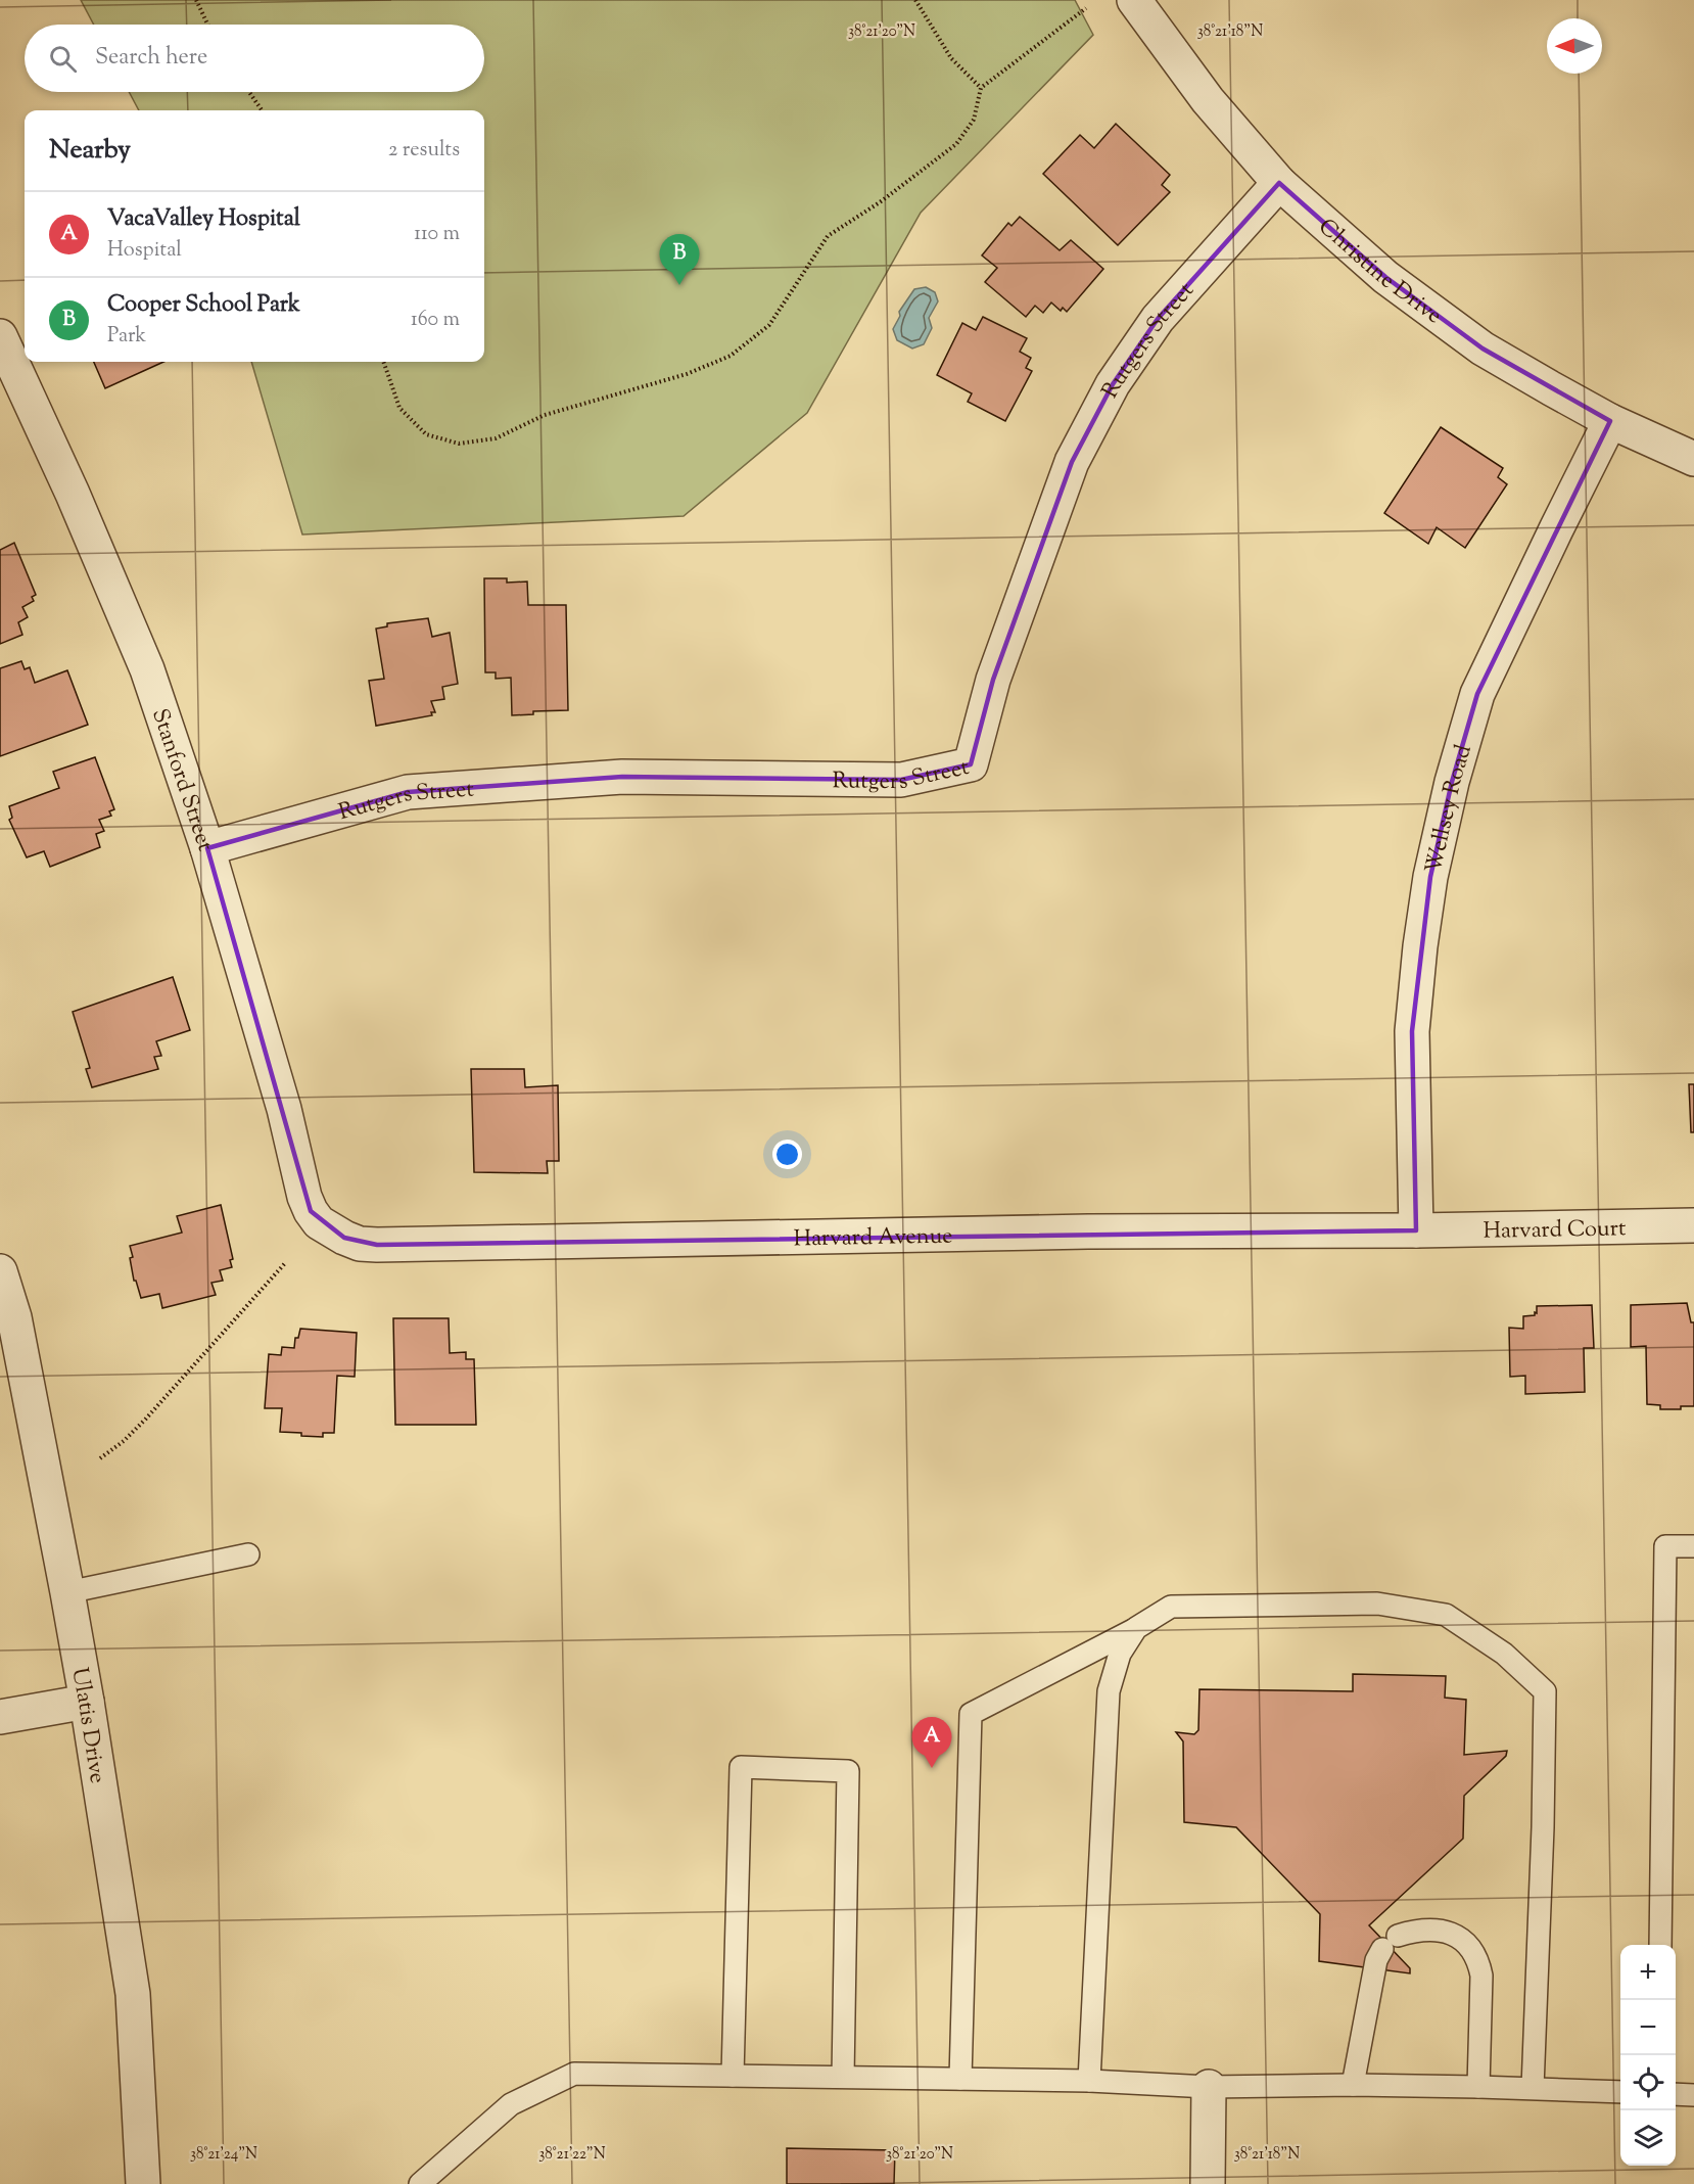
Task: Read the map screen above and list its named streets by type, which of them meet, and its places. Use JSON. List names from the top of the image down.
{
  "streets": {
    "street": [
      "Christine Drive",
      "Rutgers Street",
      "Stanford Street",
      "Wellsey Road",
      "Harvard Court",
      "Harvard Avenue",
      "Ulatis Drive"
    ]
  },
  "crossings": [
    ["Christine Drive", "Rutgers Street"],
    ["Christine Drive", "Wellsey Road"],
    ["Rutgers Street", "Stanford Street"],
    ["Stanford Street", "Harvard Avenue"],
    ["Wellsey Road", "Harvard Court"],
    ["Wellsey Road", "Harvard Avenue"],
    ["Harvard Court", "Harvard Avenue"]
  ],
  "north": "left",
  "page": {
    "search": "Search here",
    "heading": ["Nearby", "2 results"],
    "list": [
      {
        "mark": "A",
        "name": "VacaValley Hospital",
        "note": "Hospital",
        "value": "110 m"
      },
      {
        "mark": "B",
        "name": "Cooper School Park",
        "note": "Park",
        "value": "160 m"
      }
    ],
    "pins": ["B", "A"],
    "map_buttons": ["+", "−"]
  },
  "coordinates": [
    "38°21'20\"N",
    "38°21'18\"N",
    "38°21'24\"N",
    "38°21'22\"N"
  ]
}
